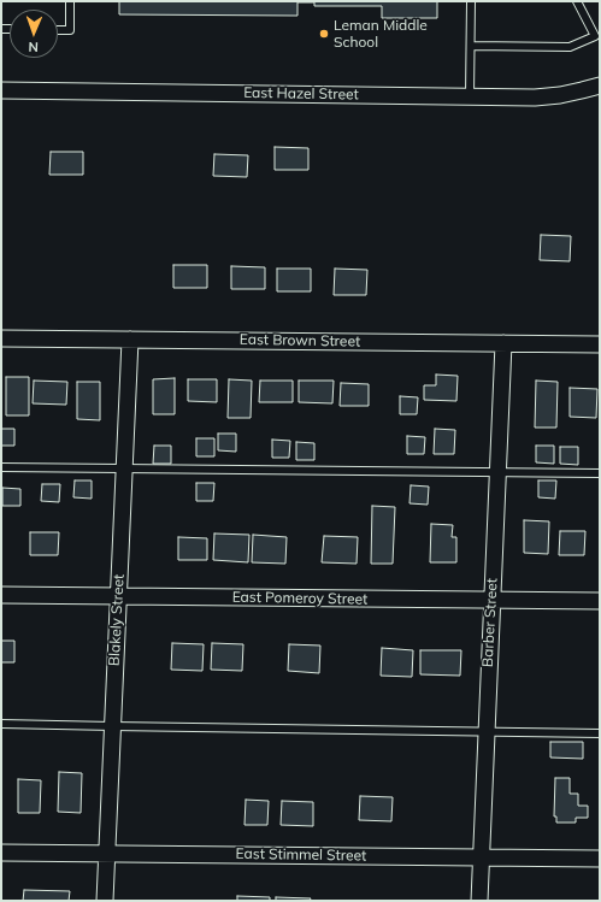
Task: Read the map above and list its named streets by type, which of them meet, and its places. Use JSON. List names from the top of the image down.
{
  "streets": {
    "street": [
      "East Hazel Street",
      "East Brown Street",
      "East Pomeroy Street",
      "Blakely Street",
      "Barber Street",
      "East Stimmel Street"
    ]
  },
  "crossings": [
    ["East Brown Street", "Blakely Street"],
    ["East Brown Street", "Barber Street"],
    ["East Pomeroy Street", "Blakely Street"],
    ["East Pomeroy Street", "Barber Street"],
    ["Blakely Street", "East Stimmel Street"],
    ["Barber Street", "East Stimmel Street"]
  ],
  "places": ["Leman Middle School"],
  "north": "bottom"
}
